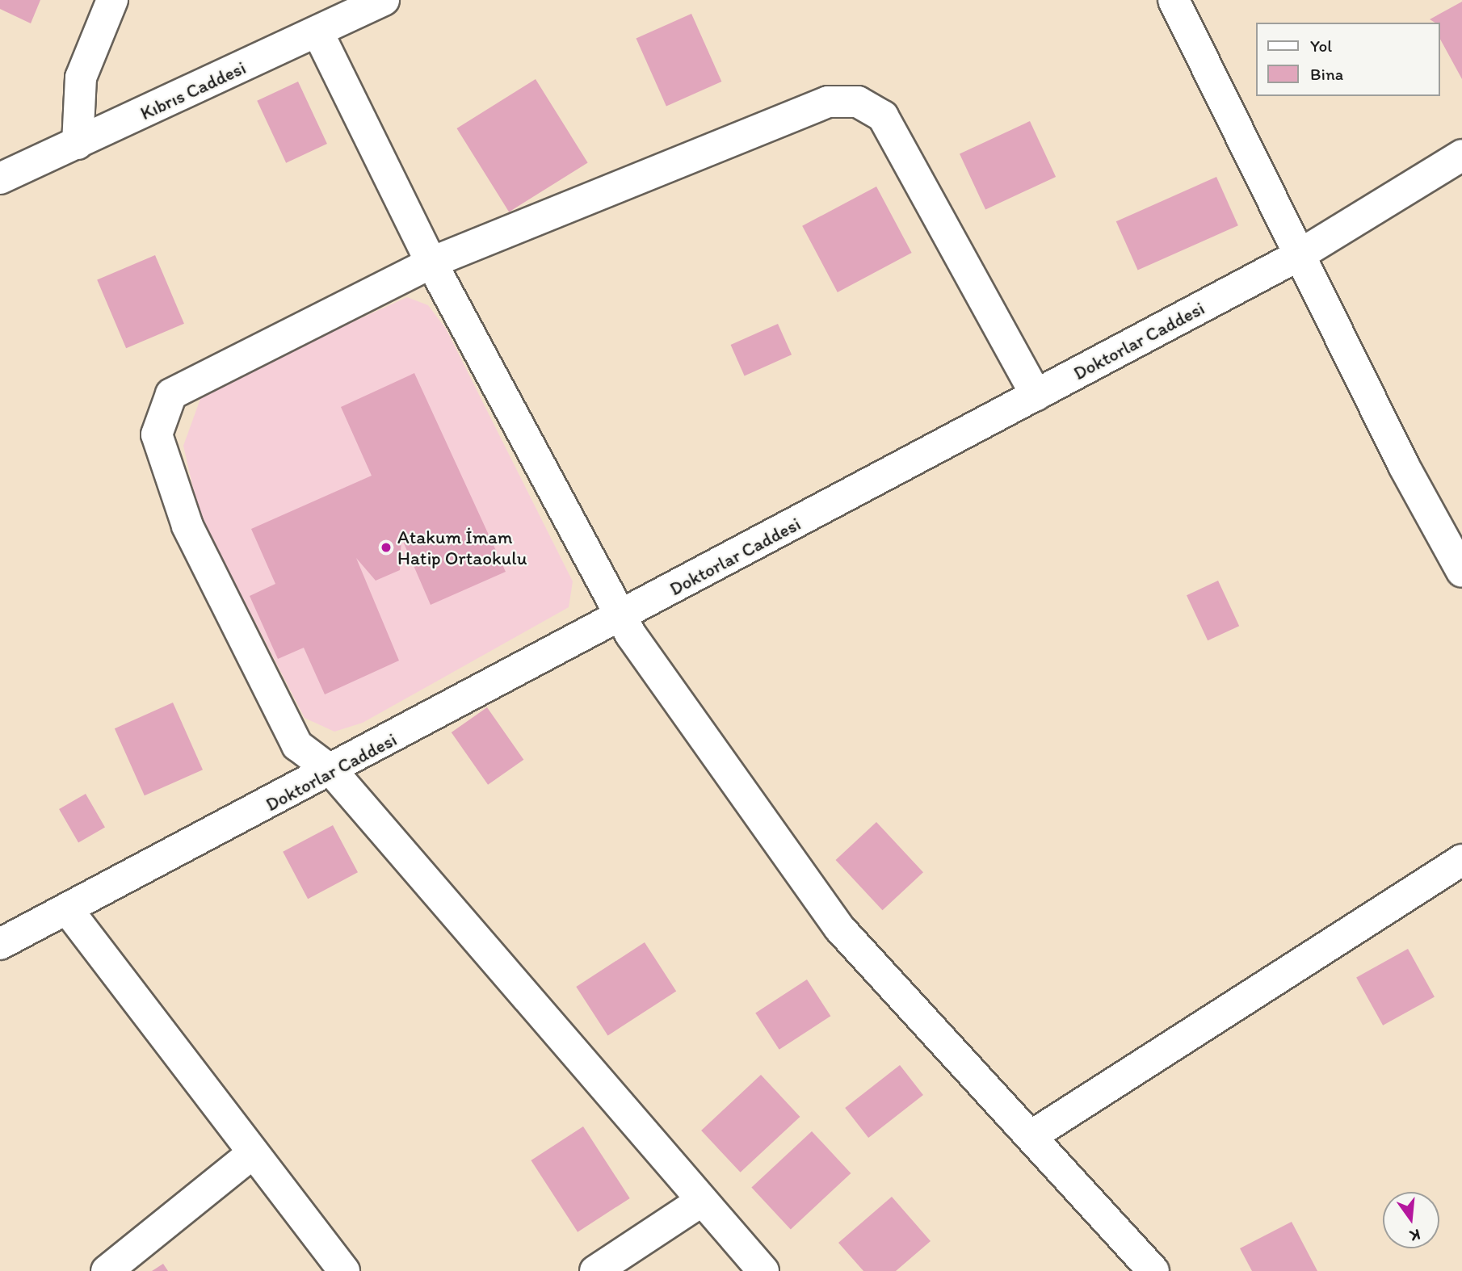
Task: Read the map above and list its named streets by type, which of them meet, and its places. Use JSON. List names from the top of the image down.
{
  "streets": {
    "street": ["Kıbrıs Caddesi", "Doktorlar Caddesi"]
  },
  "places": ["Atakum İmam Hatip Ortaokulu"],
  "legend": ["Yol", "Bina"],
  "north": "bottom"
}
